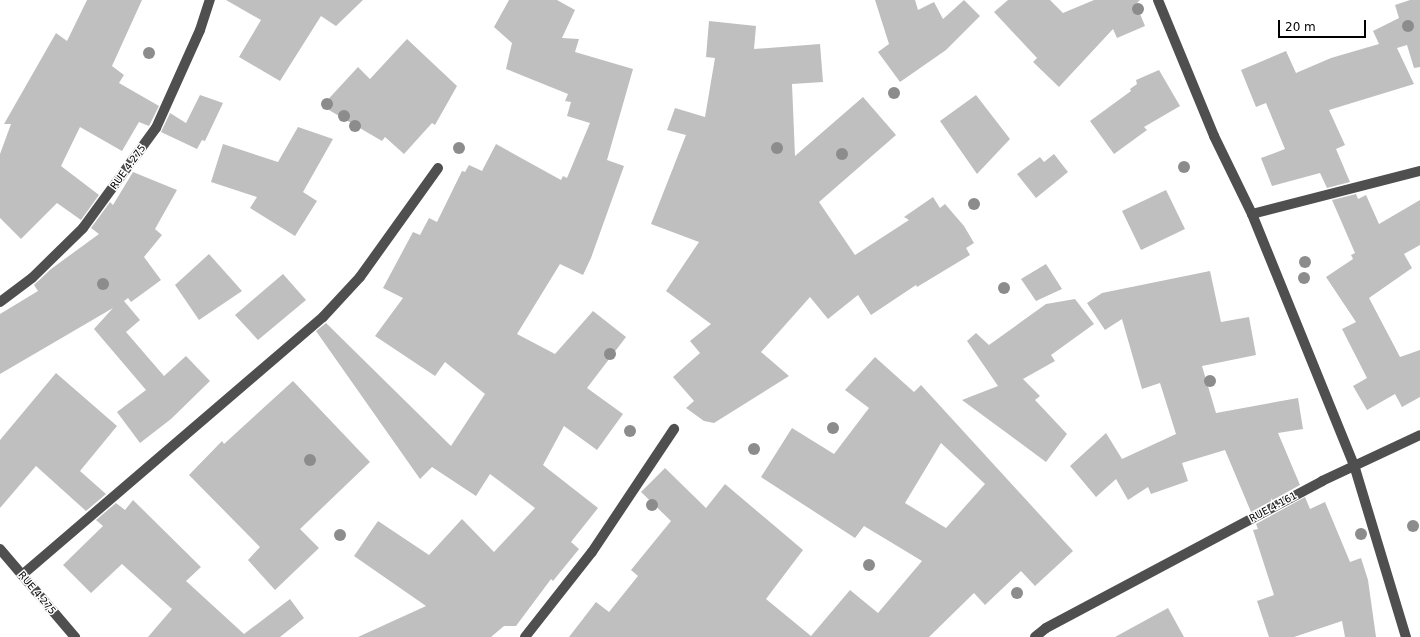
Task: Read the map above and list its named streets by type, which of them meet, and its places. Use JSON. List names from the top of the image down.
{
  "streets": {
    "street": ["RUE 4.275", "RUE 4.161"]
  },
  "scale_bar": "20 m"
}
